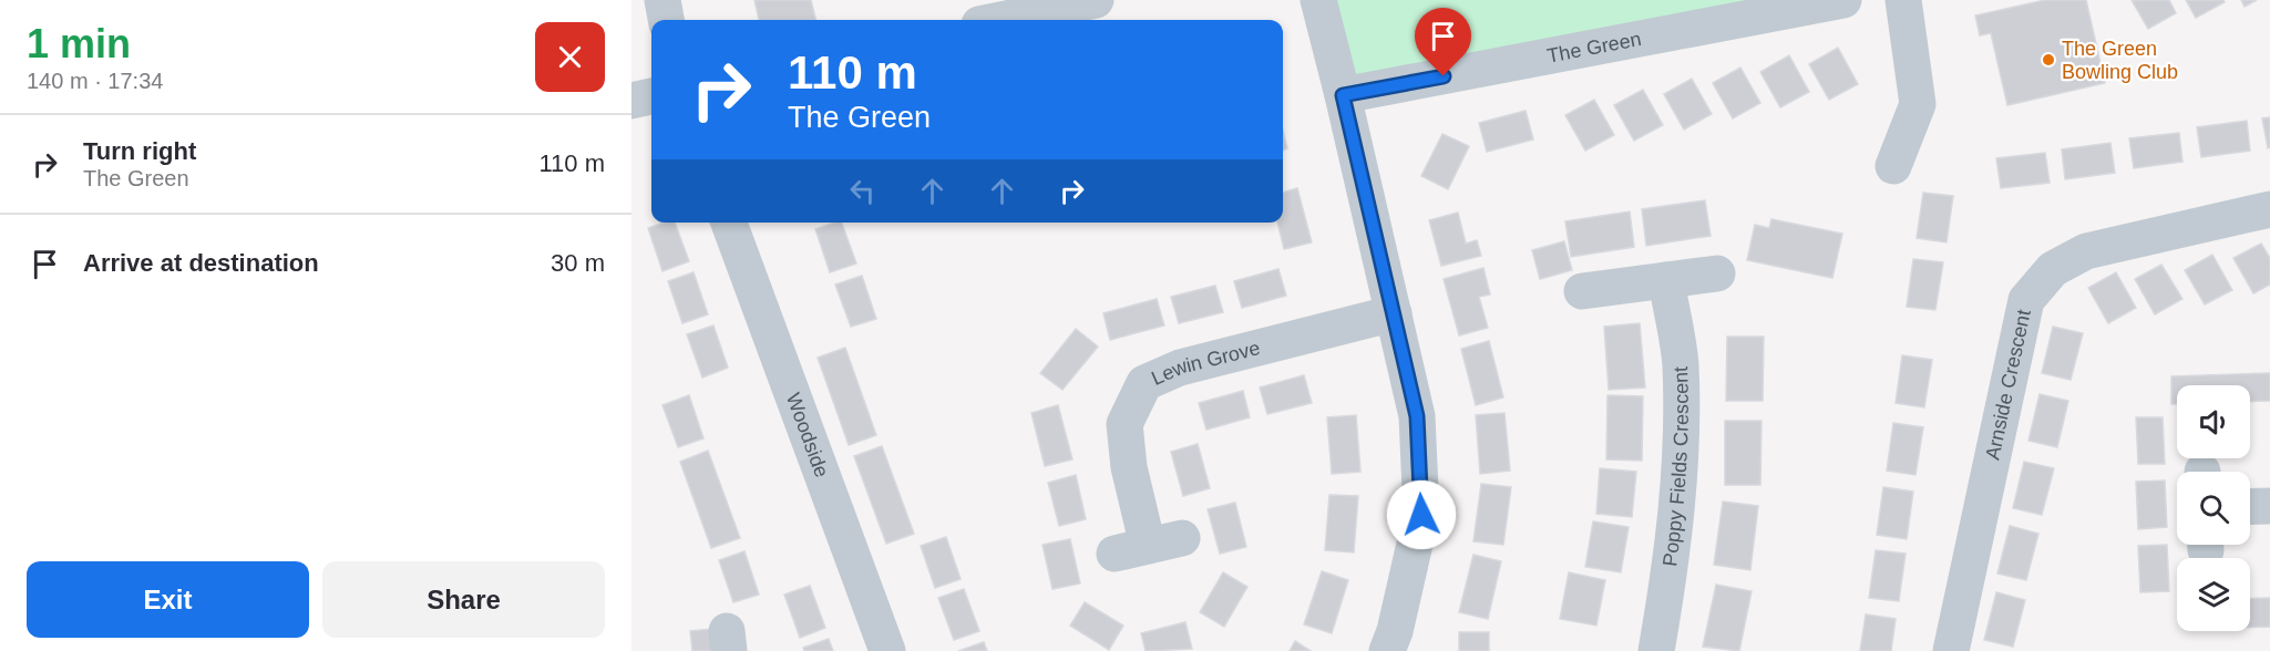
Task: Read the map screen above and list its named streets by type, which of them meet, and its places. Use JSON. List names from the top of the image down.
{
  "streets": {
    "street": [
      "The Green",
      "Lewin Grove",
      "Arnside Crescent",
      "Woodside",
      "Poppy Fields Crescent"
    ]
  },
  "places": ["The Green Bowling Club"],
  "page": {
    "heading": ["1 min", "140 m · 17:34"],
    "turn": ["110 m", "The Green"],
    "list": [
      {
        "name": "Turn right",
        "note": "The Green",
        "value": "110 m"
      },
      {
        "name": "Arrive at destination",
        "value": "30 m"
      }
    ],
    "buttons": ["Exit", "Share"]
  }
}
